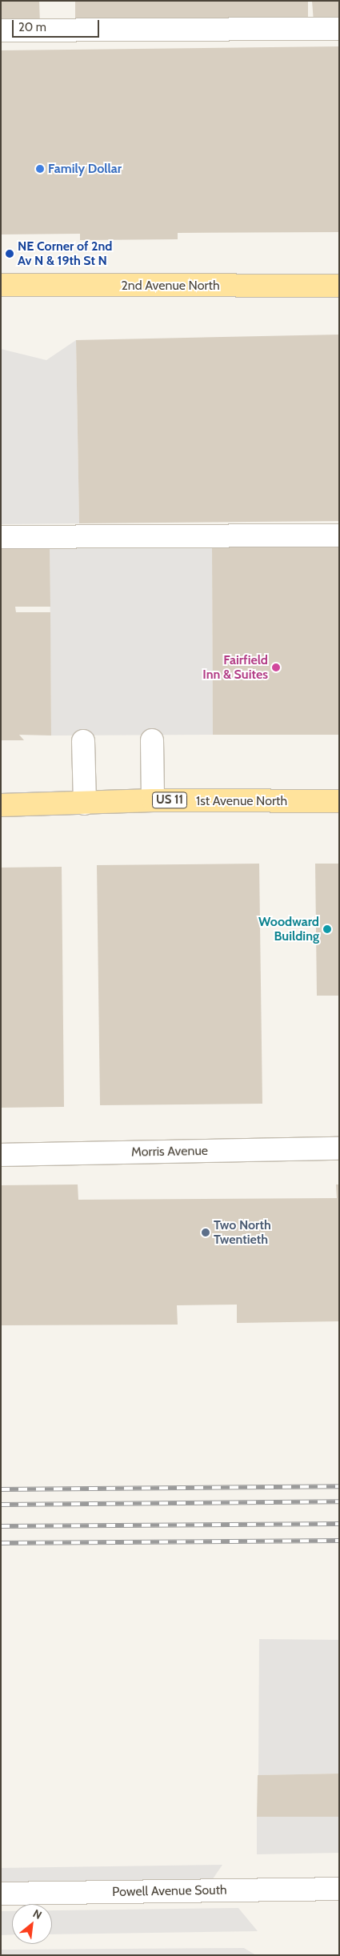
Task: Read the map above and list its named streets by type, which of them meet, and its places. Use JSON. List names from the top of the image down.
{
  "streets": {
    "main road": ["2nd Avenue North", "US 11", "1st Avenue North"],
    "street": ["Morris Avenue", "Powell Avenue South"]
  },
  "places": [
    "Family Dollar",
    "NE Corner of 2nd Av N & 19th St N",
    "Fairfield Inn & Suites",
    "Woodward Building",
    "Two North Twentieth"
  ],
  "scale_bar": "20 m",
  "north": "top right"
}
